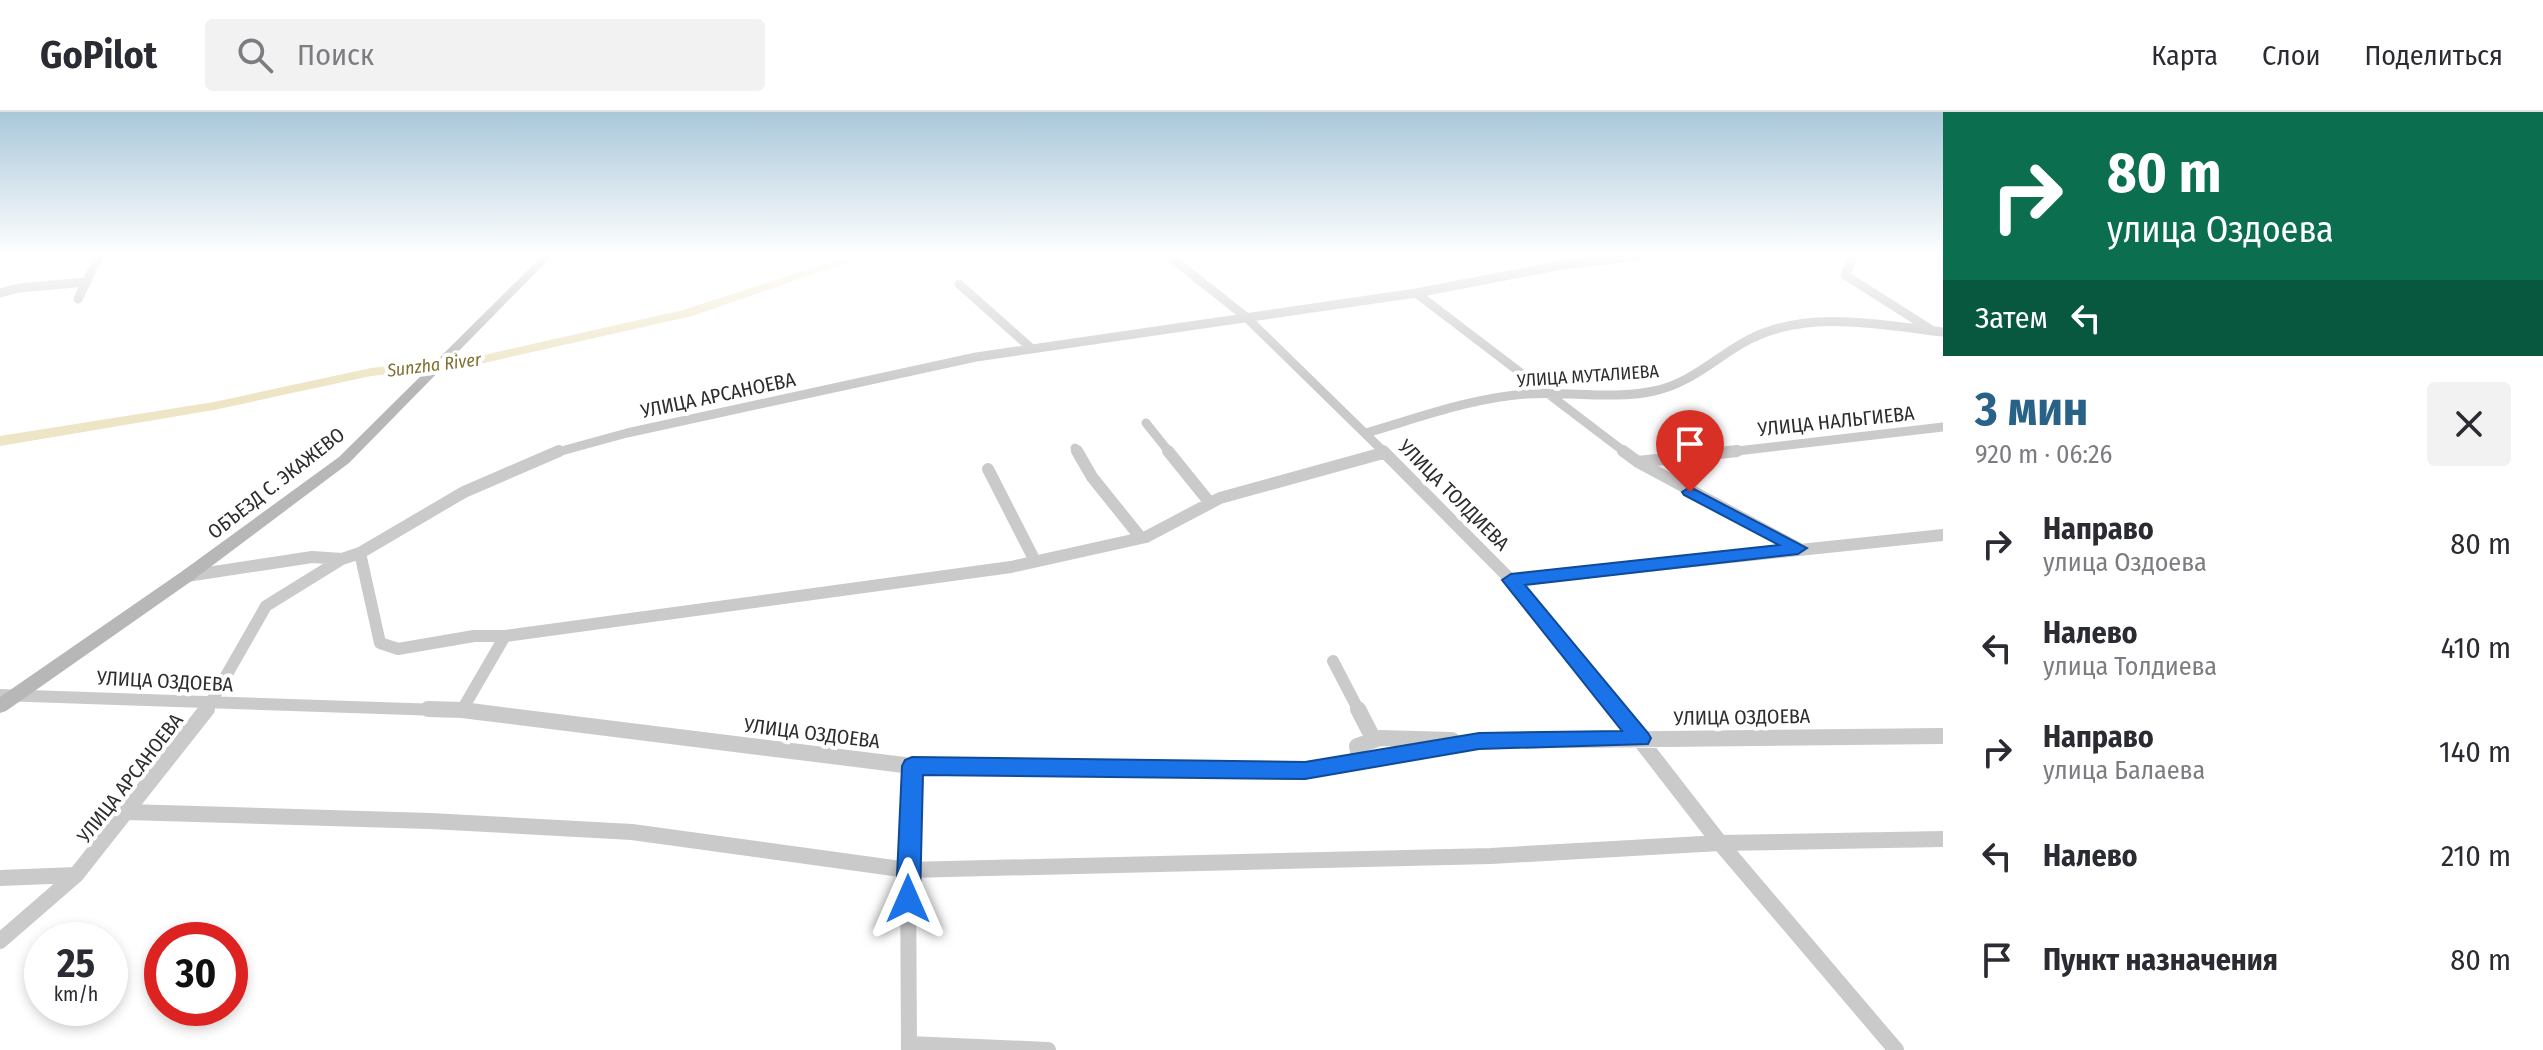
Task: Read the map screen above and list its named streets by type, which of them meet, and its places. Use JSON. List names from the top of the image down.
{
  "streets": {
    "main road": ["ОБЪЕЗД С. ЭКАЖЕВО"],
    "street": [
      "УЛИЦА МУТАЛИЕВА",
      "УЛИЦА АРСАНОЕВА",
      "УЛИЦА НАЛЬГИЕВА",
      "УЛИЦА ТОЛДИЕВА",
      "УЛИЦА ОЗДОЕВА"
    ]
  },
  "crossings": [
    ["УЛИЦА МУТАЛИЕВА", "УЛИЦА ТОЛДИЕВА"],
    ["УЛИЦА АРСАНОЕВА", "УЛИЦА ТОЛДИЕВА"],
    ["УЛИЦА АРСАНОЕВА", "УЛИЦА ОЗДОЕВА"],
    ["ОБЪЕЗД С. ЭКАЖЕВО", "УЛИЦА ОЗДОЕВА"],
    ["УЛИЦА ТОЛДИЕВА", "УЛИЦА ОЗДОЕВА"]
  ],
  "water": ["Sunzha River"],
  "page": {
    "header": "GoPilot",
    "search": "Поиск",
    "nav": ["Карта", "Слои", "Поделиться"],
    "turn": ["80 m", "улица Оздоева"],
    "then": "Затем",
    "heading": ["3 мин", "920 m · 06:26"],
    "list": [
      {
        "name": "Направо",
        "note": "улица Оздоева",
        "value": "80 m"
      },
      {
        "name": "Налево",
        "note": "улица Толдиева",
        "value": "410 m"
      },
      {
        "name": "Направо",
        "note": "улица Балаева",
        "value": "140 m"
      },
      {
        "name": "Налево",
        "value": "210 m"
      },
      {
        "name": "Пункт назначения",
        "value": "80 m"
      }
    ],
    "speed": "25 km/h",
    "limit": "30"
  }
}
